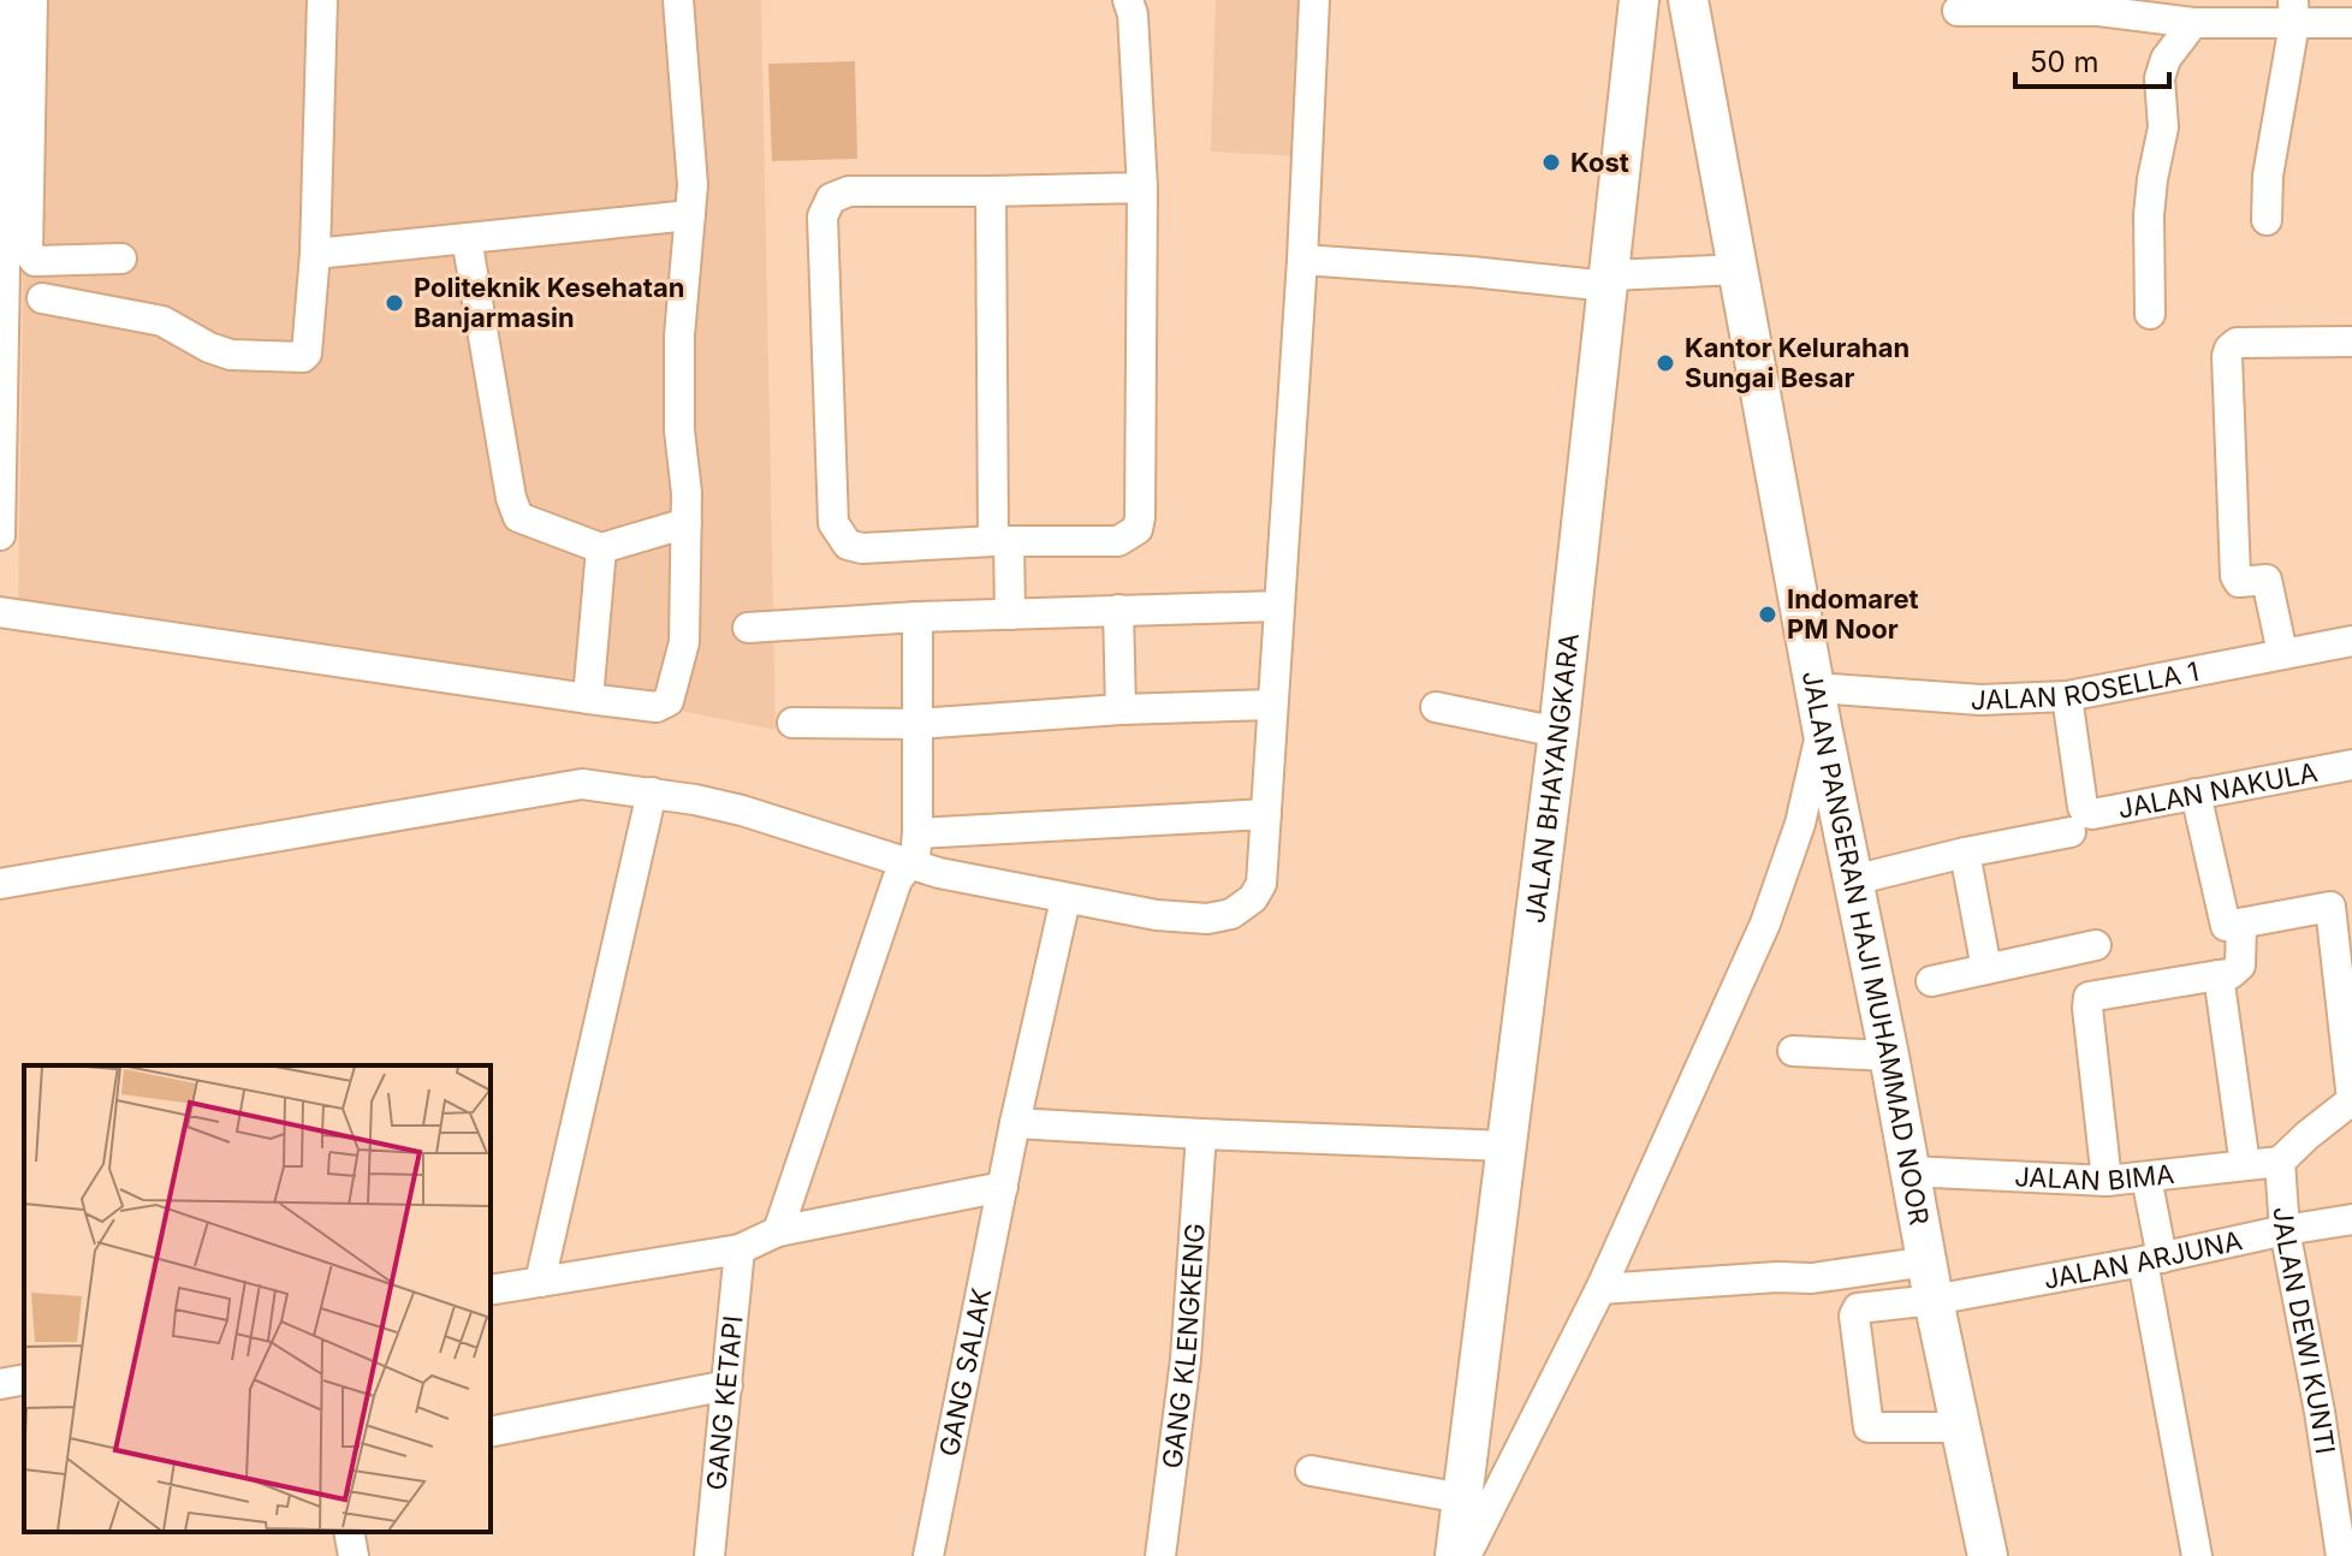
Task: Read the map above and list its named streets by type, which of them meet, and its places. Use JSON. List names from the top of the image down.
{
  "streets": {
    "main road": ["JALAN BHAYANGKARA", "JALAN PANGERAN HAJI MUHAMMAD NOOR"],
    "street": [
      "JALAN ROSELLA 1",
      "JALAN NAKULA",
      "JALAN BIMA",
      "JALAN ARJUNA",
      "JALAN DEWI KUNTI",
      "GANG KLENGKENG",
      "GANG SALAK",
      "GANG KETAPI"
    ]
  },
  "crossings": [
    ["JALAN ROSELLA 1", "JALAN NAKULA"],
    ["JALAN ROSELLA 1", "JALAN PANGERAN HAJI MUHAMMAD NOOR"],
    ["JALAN PANGERAN HAJI MUHAMMAD NOOR", "JALAN BIMA"],
    ["JALAN PANGERAN HAJI MUHAMMAD NOOR", "JALAN ARJUNA"],
    ["JALAN BIMA", "JALAN DEWI KUNTI"],
    ["JALAN ARJUNA", "JALAN DEWI KUNTI"]
  ],
  "places": [
    "Kost",
    "Politeknik Kesehatan Banjarmasin",
    "Kantor Kelurahan Sungai Besar",
    "Indomaret PM Noor"
  ],
  "scale_bar": "50 m"
}
